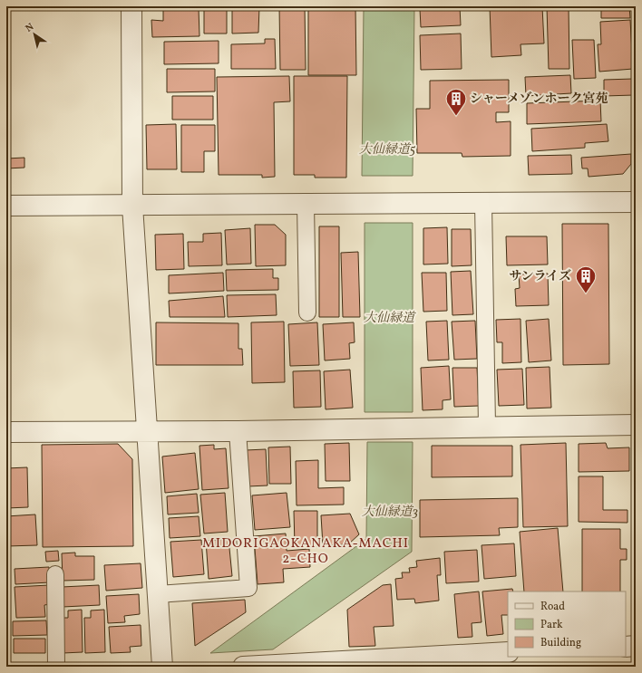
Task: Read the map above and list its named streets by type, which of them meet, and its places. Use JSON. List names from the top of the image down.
{
  "districts": ["MIDORIGAOKANAKA-MACHI 2-CHO"],
  "parks": ["大仙緑道5", "大仙緑道", "大仙緑道3"],
  "places": {
    "building": ["シャーメゾンホーク宮苑", "サンライズ"]
  },
  "legend": ["Road", "Park", "Building"],
  "north": "top left"
}
